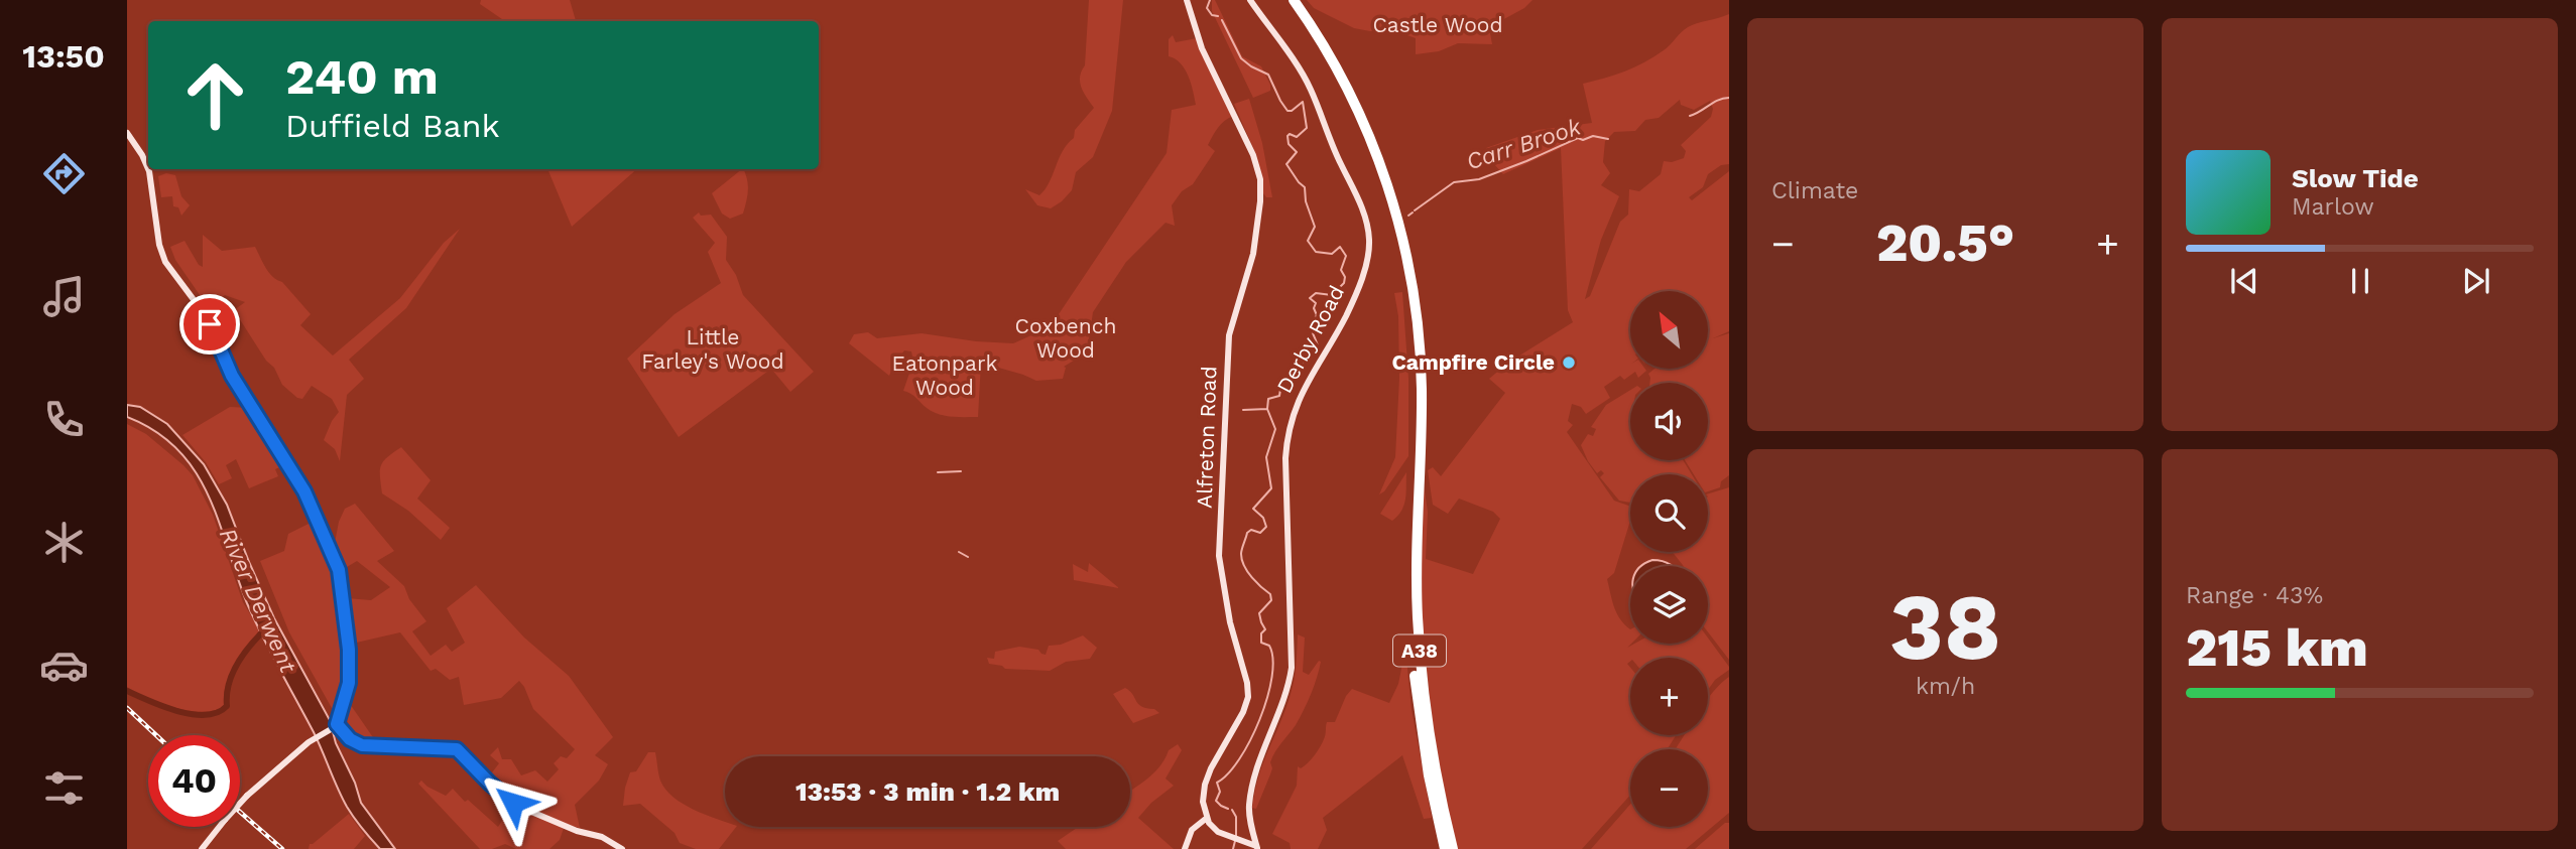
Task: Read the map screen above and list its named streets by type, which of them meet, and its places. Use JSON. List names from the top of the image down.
{
  "streets": {
    "highway": ["A38"],
    "street": ["Derby Road", "Alfreton Road"]
  },
  "water": ["Carr Brook", "River Derwent"],
  "parks": [
    "Castle Wood",
    "Coxbench Wood",
    "Little Farley's Wood",
    "Eatonpark Wood"
  ],
  "places": ["Campfire Circle"],
  "north": "top left",
  "page": {
    "tabs": "13:50",
    "tile": [
      "Climate",
      ["38", "km/h"],
      ["Range · 43%", "215 km"]
    ],
    "turn": ["240 m", "Duffield Bank"],
    "song": ["Slow Tide", "Marlow"],
    "heat": ["−", "20.5°", "+"],
    "map_buttons": ["+", "−"],
    "limit": "40",
    "trip": "13:53 · 3 min · 1.2 km"
  }
}
